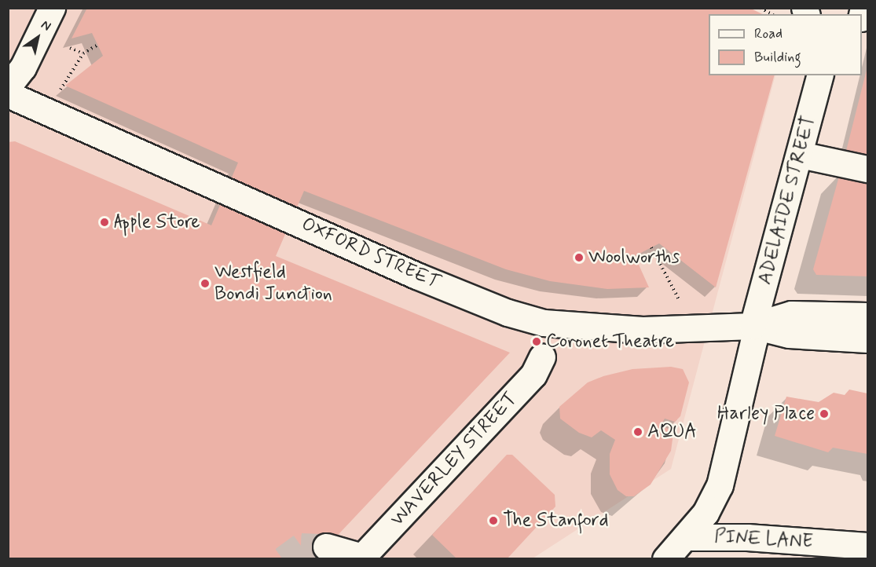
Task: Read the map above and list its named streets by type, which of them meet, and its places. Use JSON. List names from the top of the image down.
{
  "streets": {
    "street": [
      "ADELAIDE STREET",
      "OXFORD STREET",
      "WAVERLEY STREET",
      "PINE LANE"
    ]
  },
  "crossings": [
    ["ADELAIDE STREET", "OXFORD STREET"],
    ["ADELAIDE STREET", "PINE LANE"]
  ],
  "places": [
    "Apple Store",
    "Woolworths",
    "Westfield Bondi Junction",
    "Coronet Theatre",
    "Harley Place",
    "AQUA",
    "The Stanford"
  ],
  "legend": ["Road", "Building"],
  "north": "top right"
}
